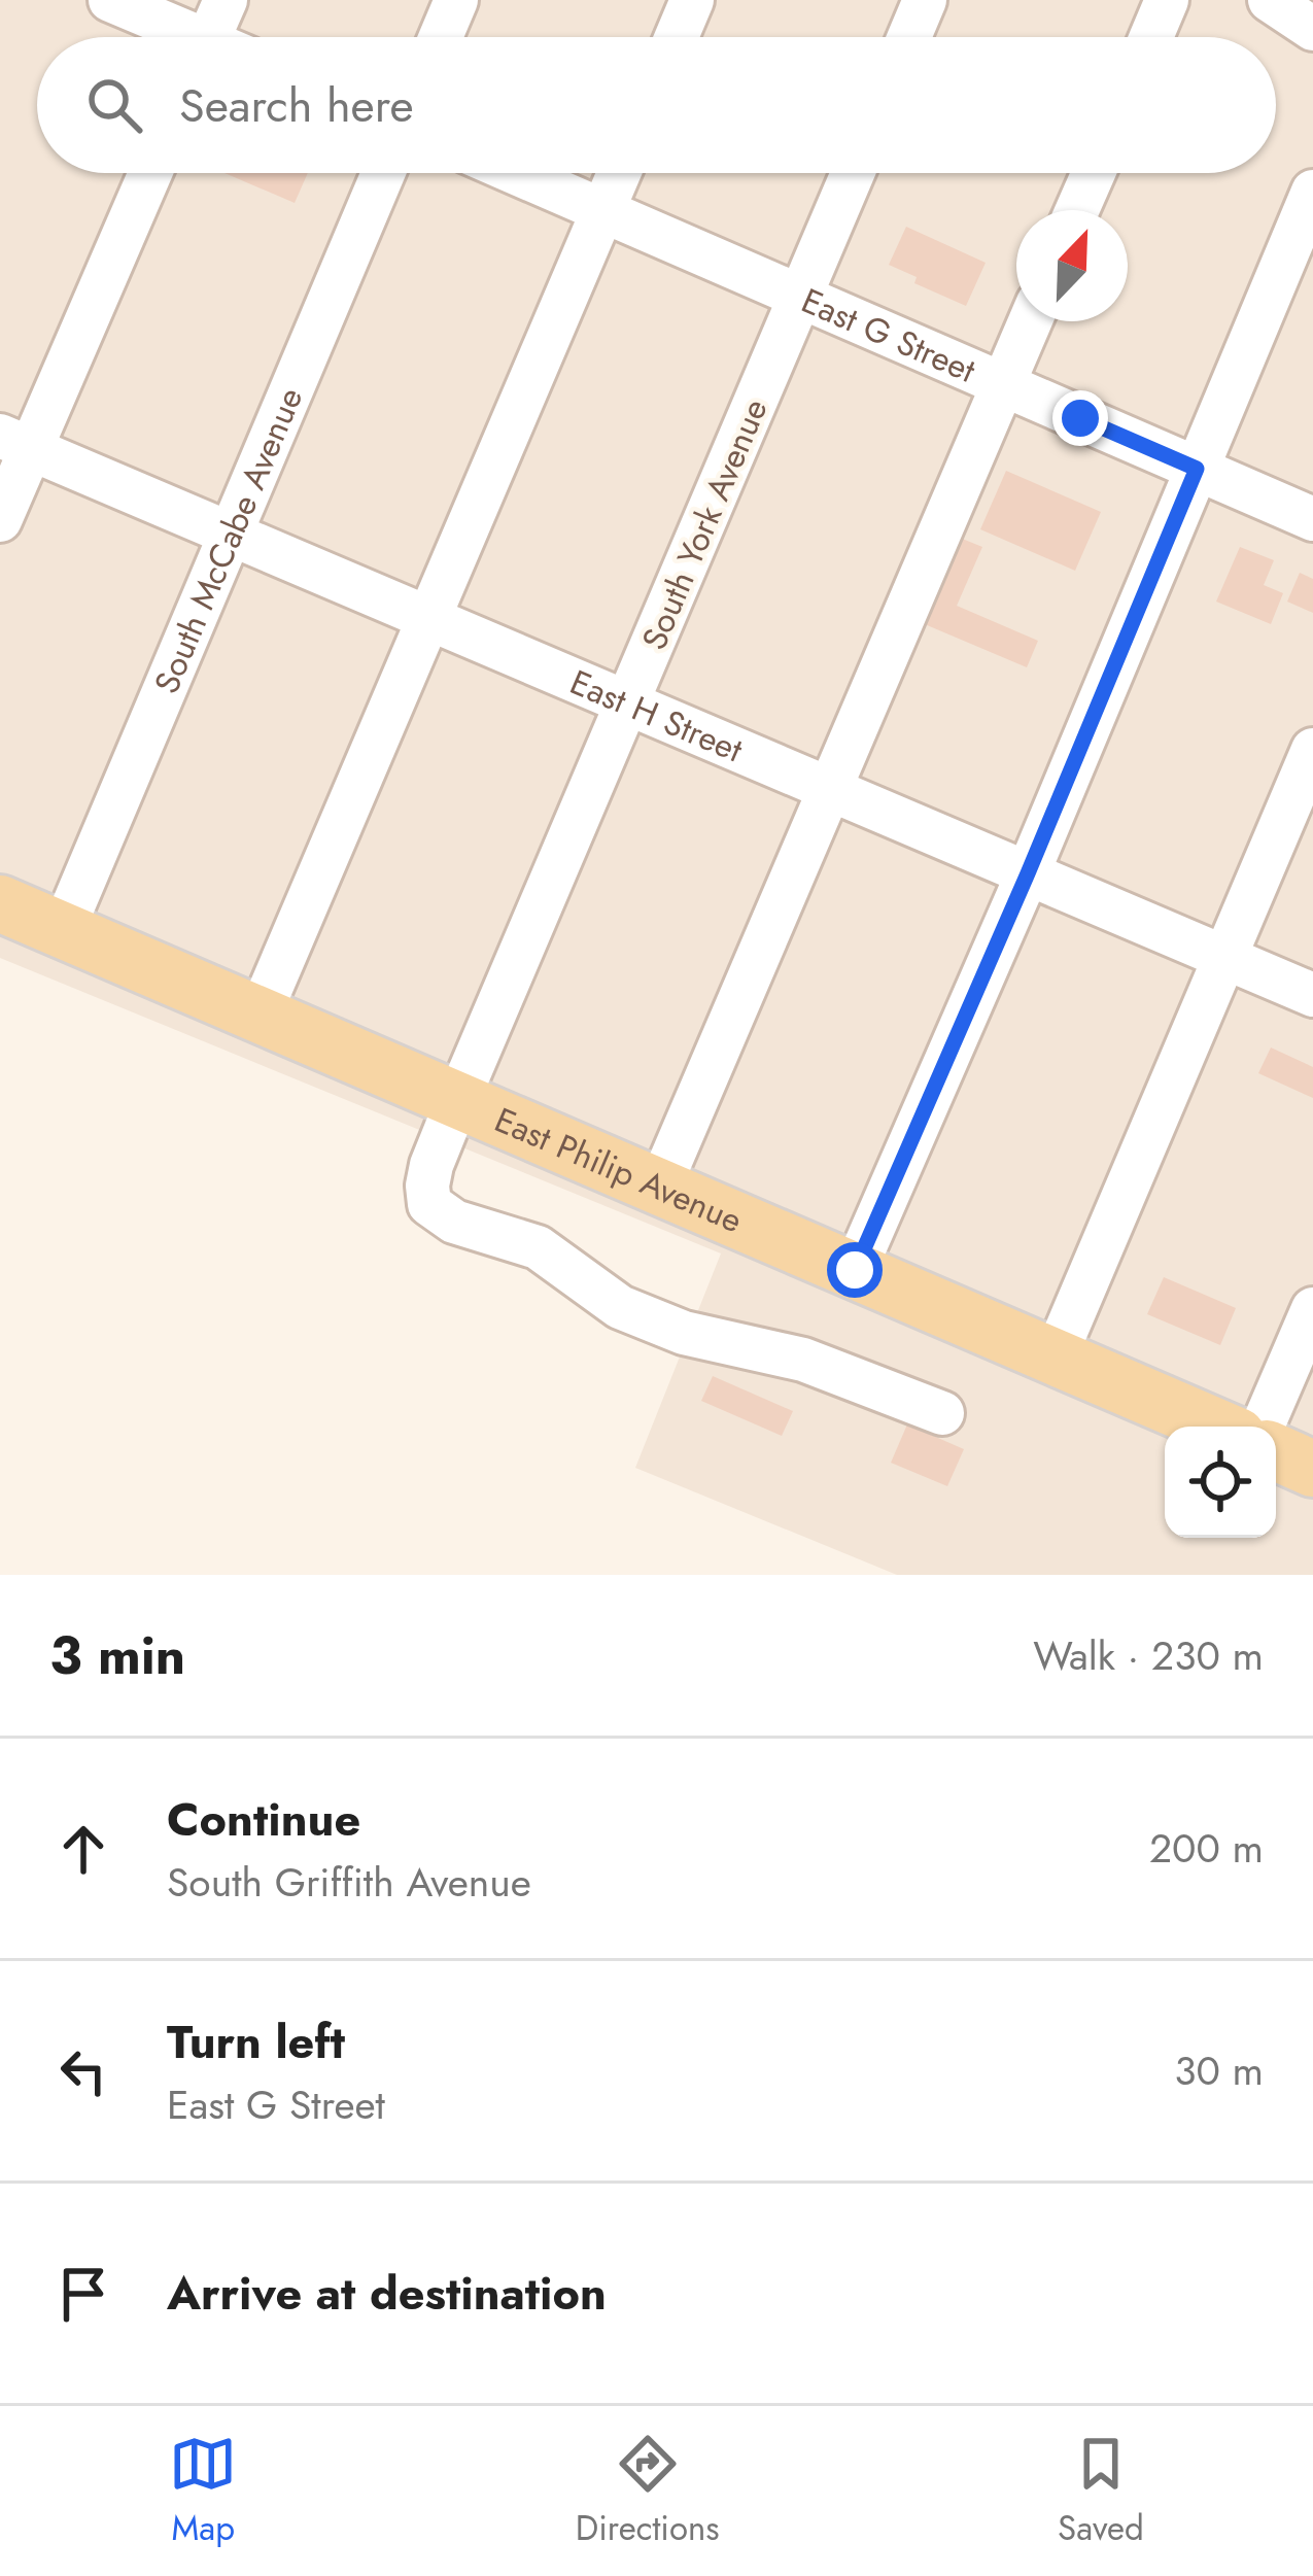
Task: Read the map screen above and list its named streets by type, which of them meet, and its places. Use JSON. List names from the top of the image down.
{
  "streets": {
    "main road": ["East Philip Avenue"],
    "street": [
      "East G Street",
      "South York Avenue",
      "South McCabe Avenue",
      "East H Street"
    ]
  },
  "crossings": [
    ["East G Street", "South York Avenue"],
    ["South York Avenue", "East H Street"],
    ["South York Avenue", "East Philip Avenue"],
    ["South McCabe Avenue", "East H Street"],
    ["South McCabe Avenue", "East Philip Avenue"]
  ],
  "north": "top right",
  "page": {
    "search": "Search here",
    "heading": ["3 min", "Walk · 230 m"],
    "list": [
      ["Continue", "South Griffith Avenue", "200 m"],
      ["Turn left", "East G Street", "30 m"],
      "Arrive at destination"
    ],
    "nav": ["Map", "Directions", "Saved"]
  }
}
